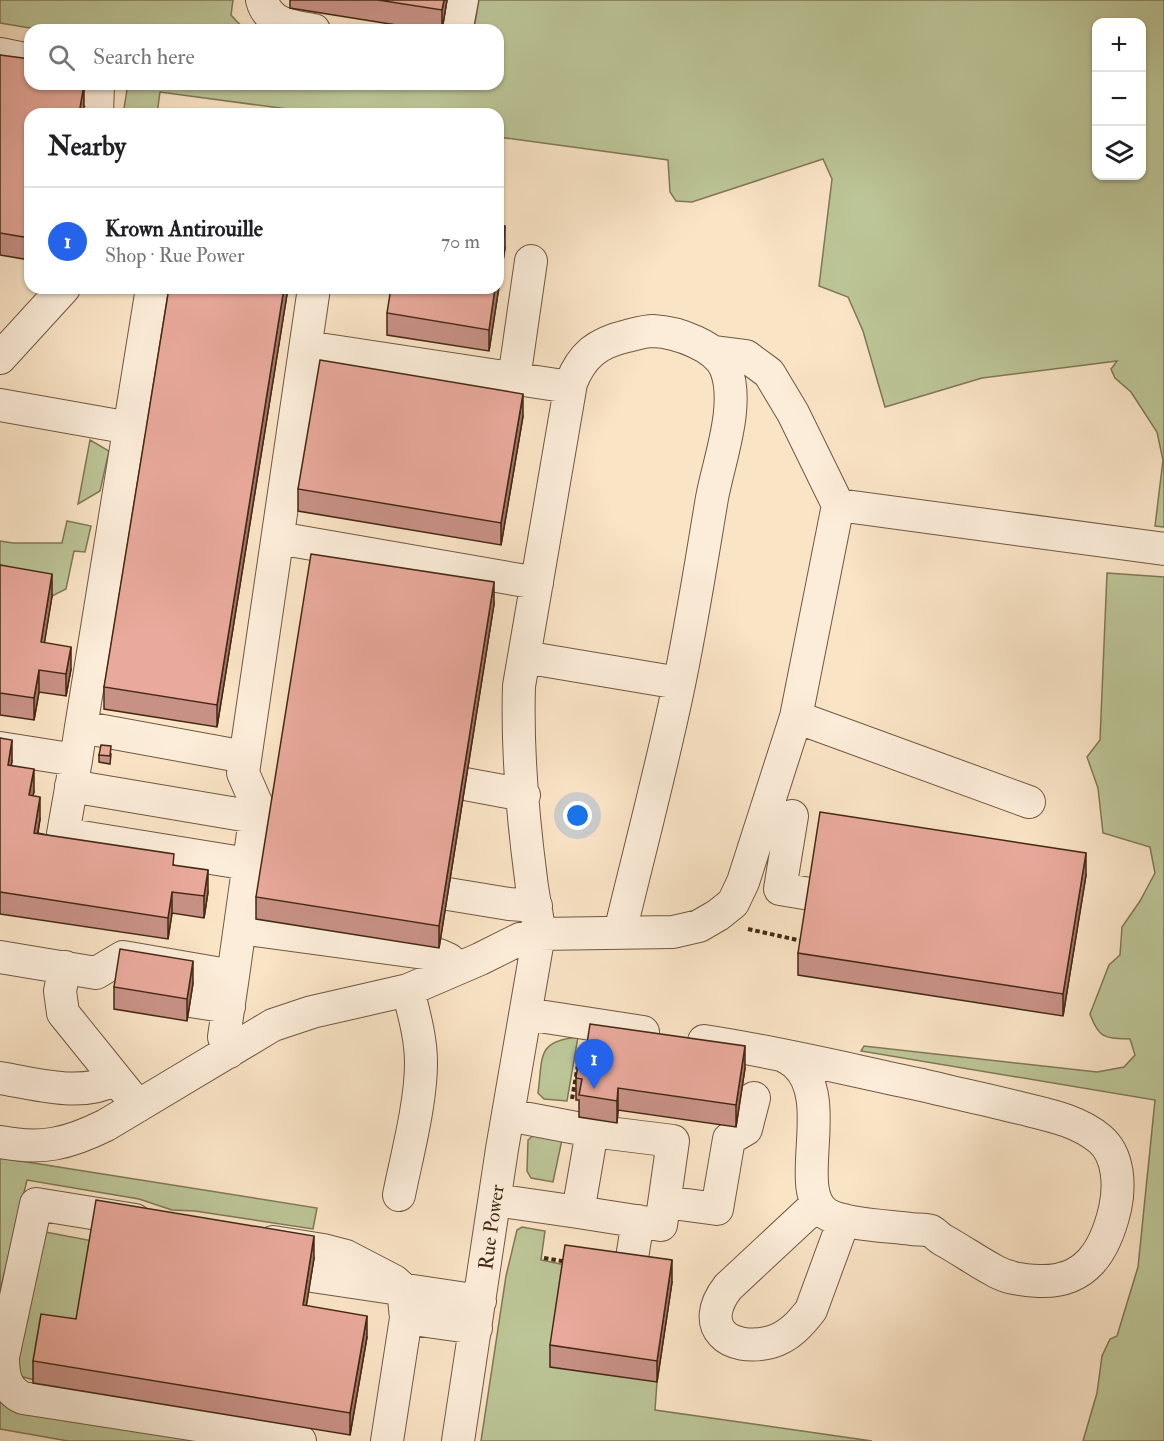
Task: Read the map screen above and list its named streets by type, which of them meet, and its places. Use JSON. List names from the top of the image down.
{
  "streets": {
    "street": ["Rue Power"]
  },
  "page": {
    "map_buttons": ["+", "−"],
    "search": "Search here",
    "heading": "Nearby",
    "list": [
      {
        "mark": "1",
        "name": "Krown Antirouille",
        "note": "Shop · Rue Power",
        "value": "70 m"
      }
    ],
    "pins": "1"
  }
}
